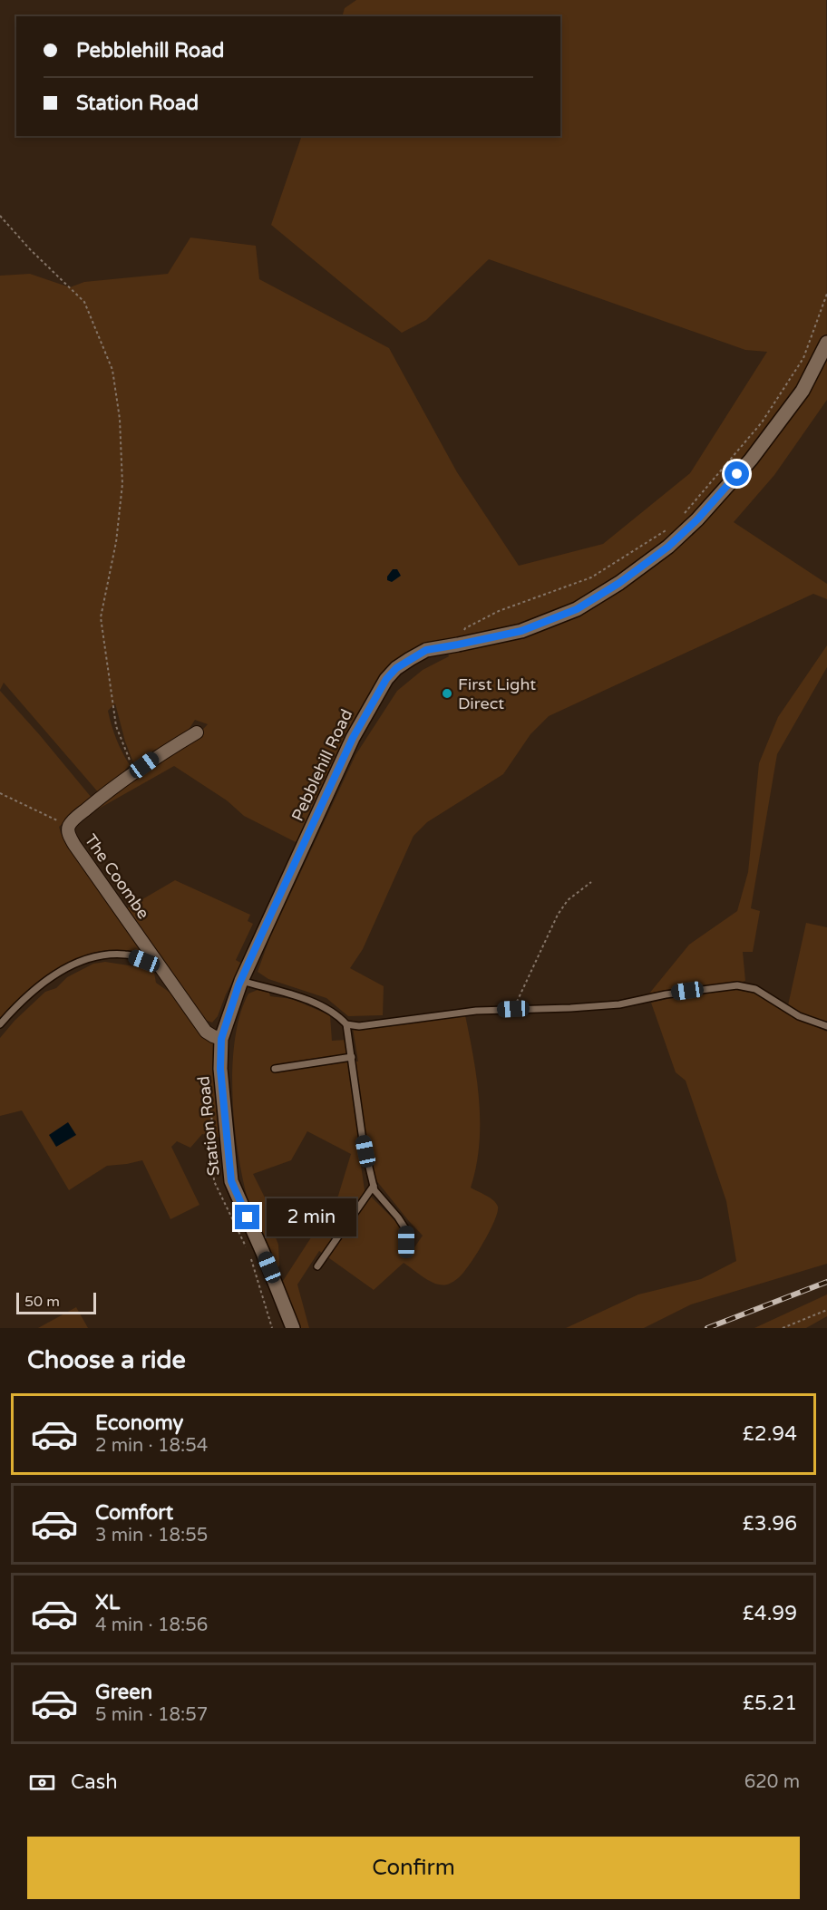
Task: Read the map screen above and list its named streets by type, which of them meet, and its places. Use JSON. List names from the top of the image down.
{
  "streets": {
    "main road": ["Pebblehill Road", "Station Road"],
    "street": ["The Coombe"]
  },
  "crossings": [
    ["Pebblehill Road", "The Coombe"],
    ["Pebblehill Road", "Station Road"],
    ["The Coombe", "Station Road"]
  ],
  "places": ["First Light Direct"],
  "scale_bar": "50 m",
  "page": {
    "banner": ["Pebblehill Road", "Station Road"],
    "bubble": "2 min",
    "scale": "50 m",
    "heading": "Choose a ride",
    "list": [
      {
        "name": "Economy",
        "note": "2 min · 18:54",
        "value": "£2.94"
      },
      {
        "name": "Comfort",
        "note": "3 min · 18:55",
        "value": "£3.96"
      },
      {
        "name": "XL",
        "note": "4 min · 18:56",
        "value": "£4.99"
      },
      {
        "name": "Green",
        "note": "5 min · 18:57",
        "value": "£5.21"
      }
    ],
    "pay": ["Cash", "620 m"],
    "buttons": "Confirm"
  }
}
